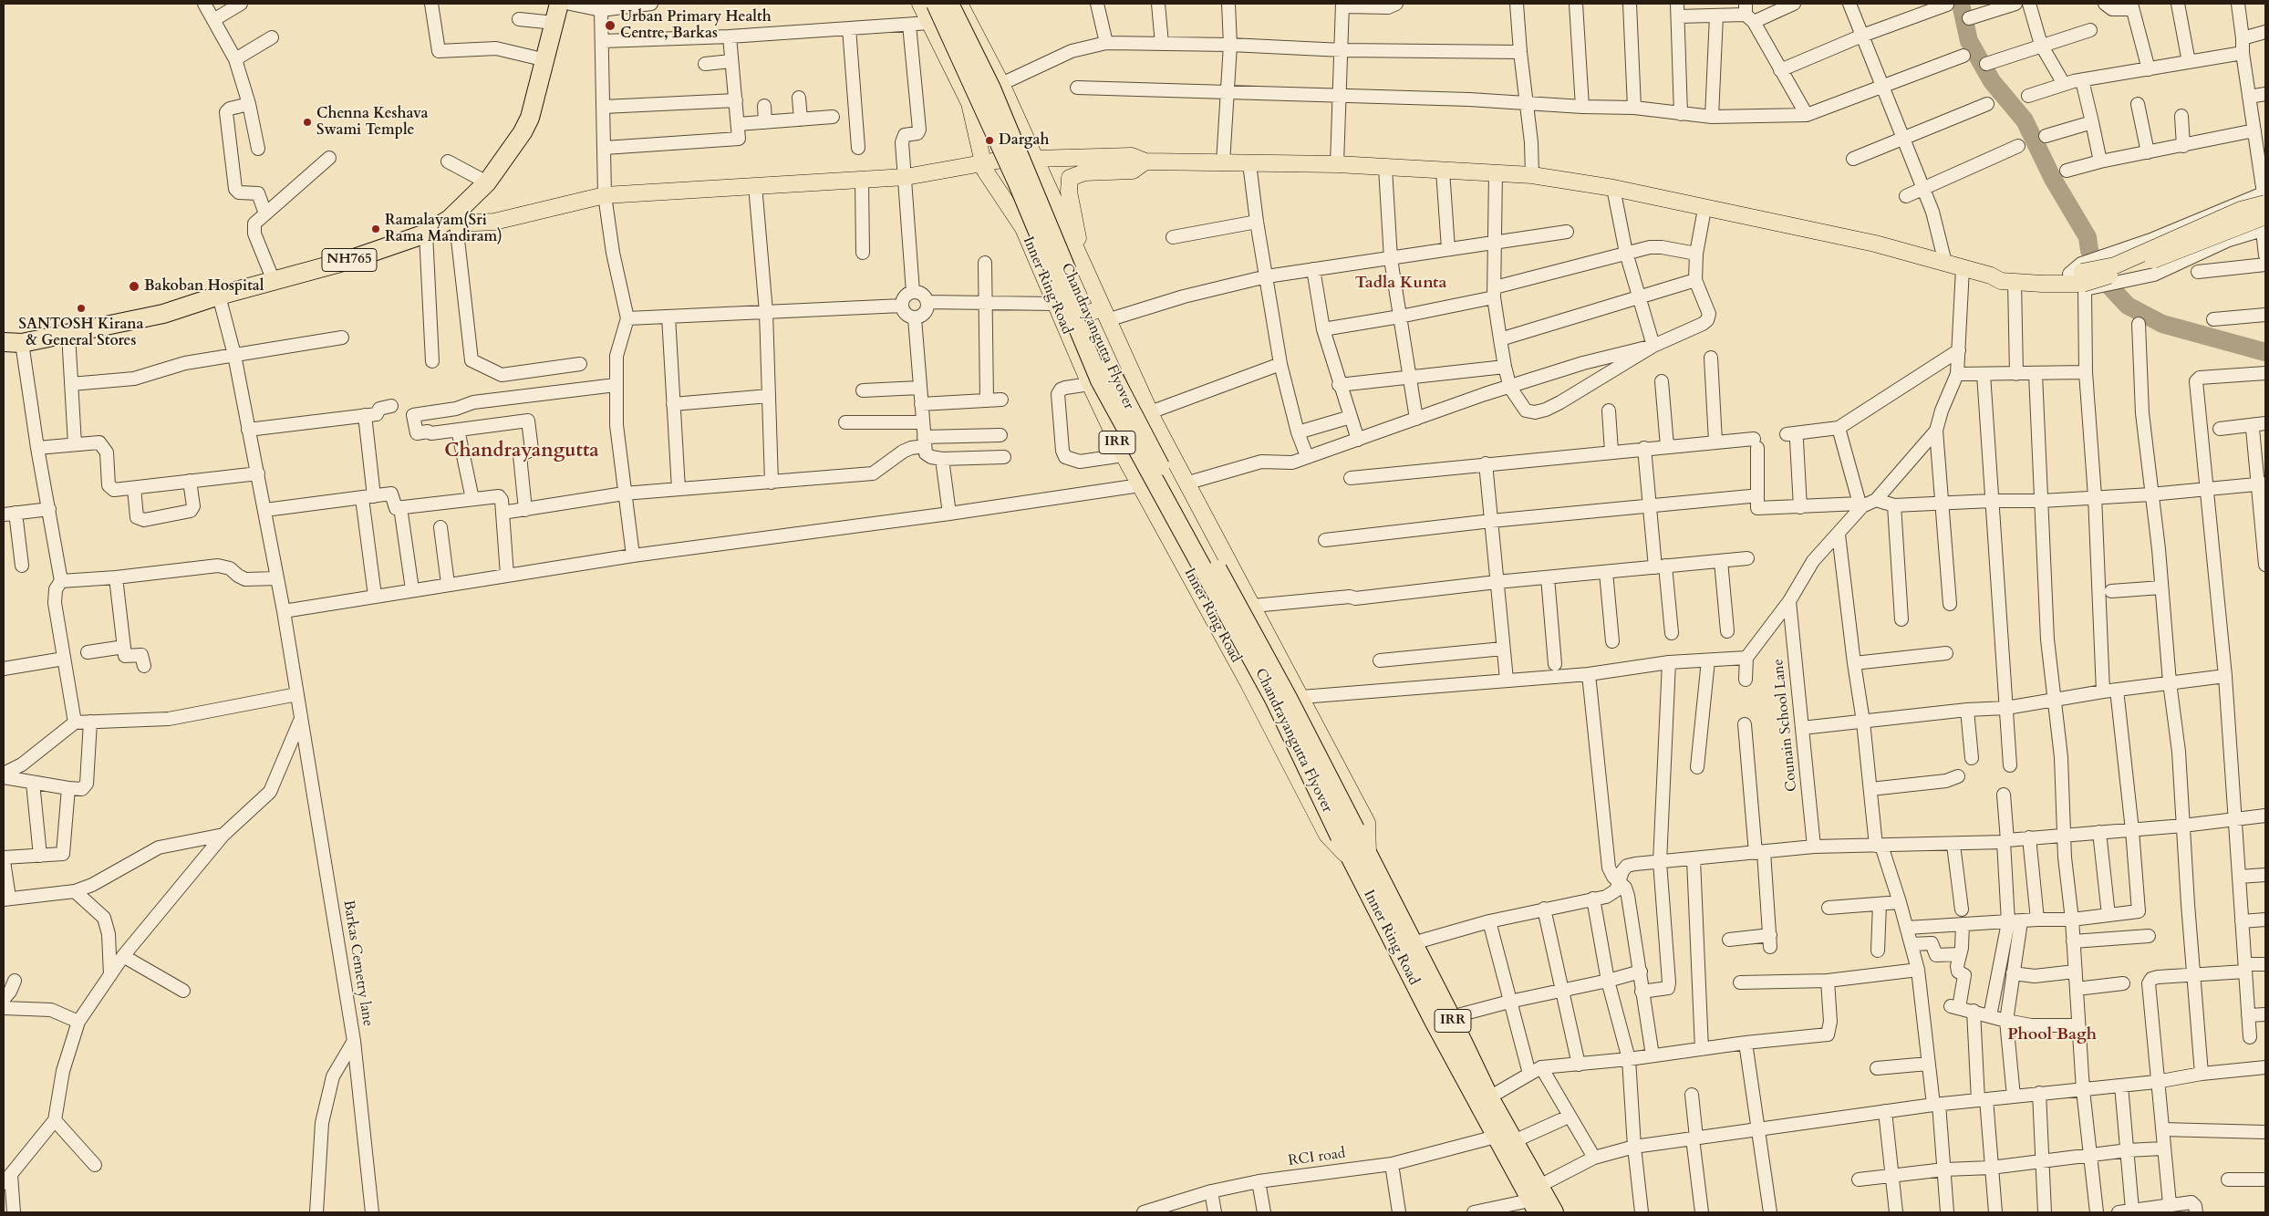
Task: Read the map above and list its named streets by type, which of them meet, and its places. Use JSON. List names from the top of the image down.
{
  "streets": {
    "highway": [
      "NH765",
      "Inner Ring Road",
      "Chandrayangutta Flyover",
      "IRR"
    ],
    "street": ["Counain School Lane", "Barkas Cemetry lane", "RCI road"]
  },
  "crossings": [
    ["NH765", "Barkas Cemetry lane"],
    ["Inner Ring Road", "Chandrayangutta Flyover"],
    ["Inner Ring Road", "RCI road"]
  ],
  "districts": ["Tadla Kunta", "Chandrayangutta", "Phool Bagh"],
  "places": [
    "Urban Primary Health Centre, Barkas",
    "Chenna Keshava Swami Temple",
    "Dargah",
    "Ramalayam(Sri Rama Mandiram)",
    "Bakoban Hospital",
    "SANTOSH Kirana & General Stores"
  ]
}
